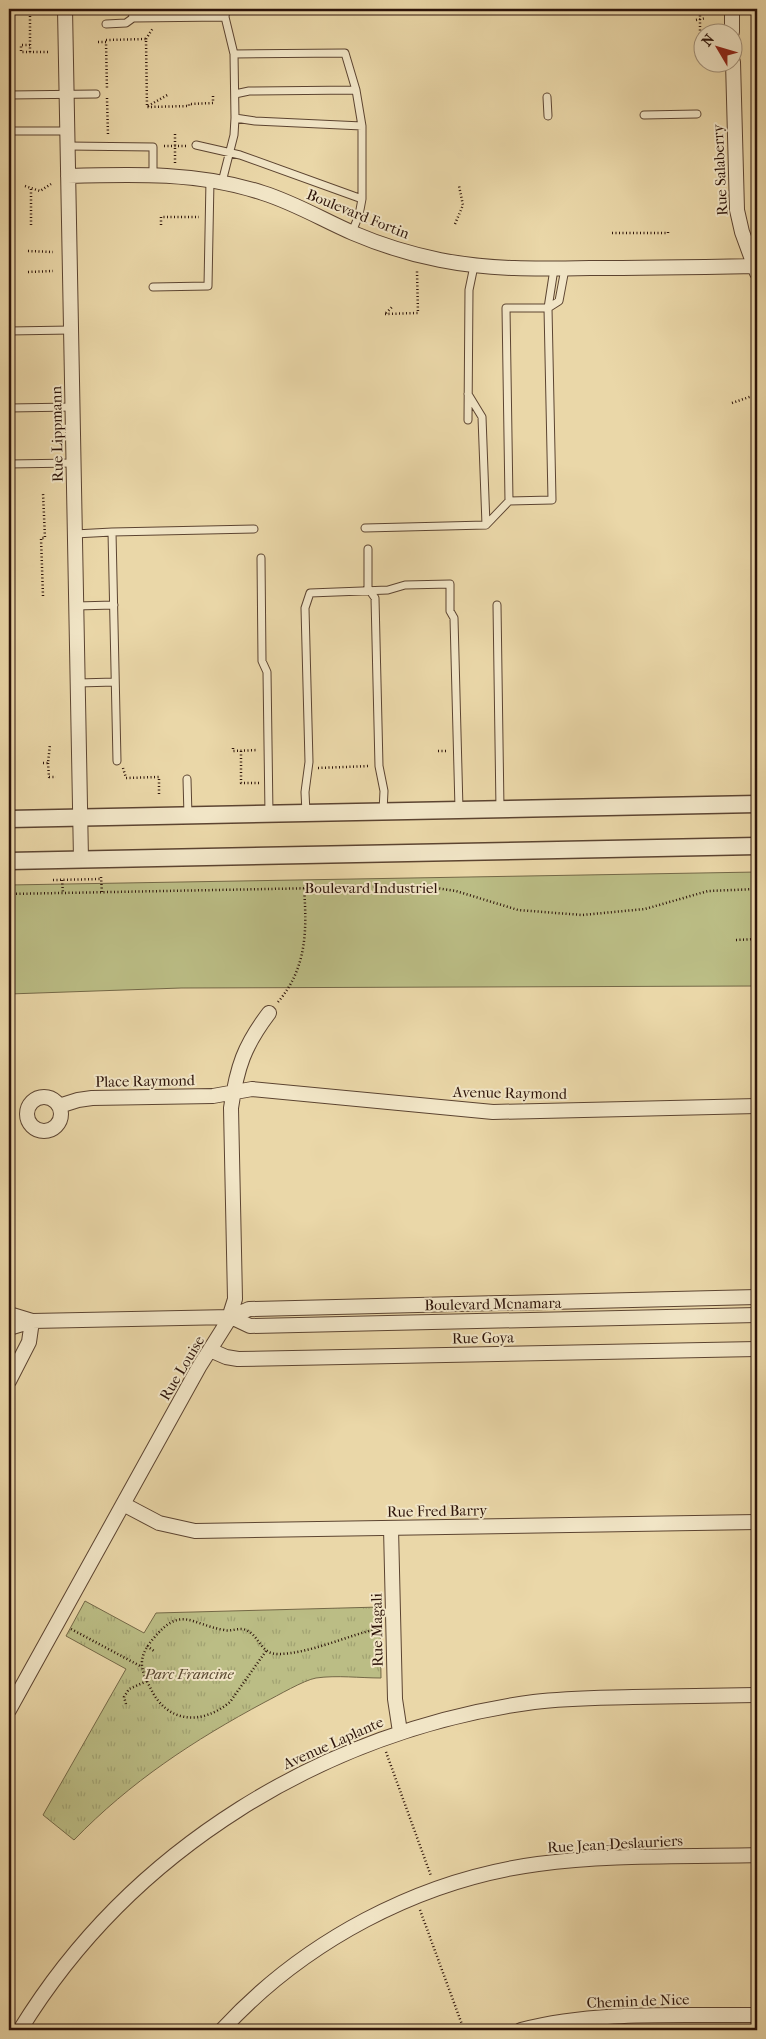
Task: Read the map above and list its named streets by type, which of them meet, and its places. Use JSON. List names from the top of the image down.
{
  "streets": {
    "street": [
      "Rue Salaberry",
      "Boulevard Fortin",
      "Rue Lippmann",
      "Place Raymond",
      "Avenue Raymond",
      "Boulevard Mcnamara",
      "Rue Goya",
      "Rue Louise",
      "Rue Fred Barry",
      "Rue Magali",
      "Avenue Laplante",
      "Rue Jean-Deslauriers",
      "Chemin de Nice"
    ],
    "path": ["Boulevard Industriel"]
  },
  "crossings": [
    ["Rue Salaberry", "Boulevard Fortin"],
    ["Boulevard Fortin", "Rue Lippmann"],
    ["Place Raymond", "Avenue Raymond"],
    ["Place Raymond", "Rue Louise"],
    ["Avenue Raymond", "Rue Louise"],
    ["Boulevard Mcnamara", "Rue Louise"],
    ["Rue Goya", "Rue Louise"],
    ["Rue Louise", "Rue Fred Barry"],
    ["Rue Fred Barry", "Rue Magali"],
    ["Rue Magali", "Avenue Laplante"]
  ],
  "parks": ["Parc Francine"],
  "north": "top left"
}
